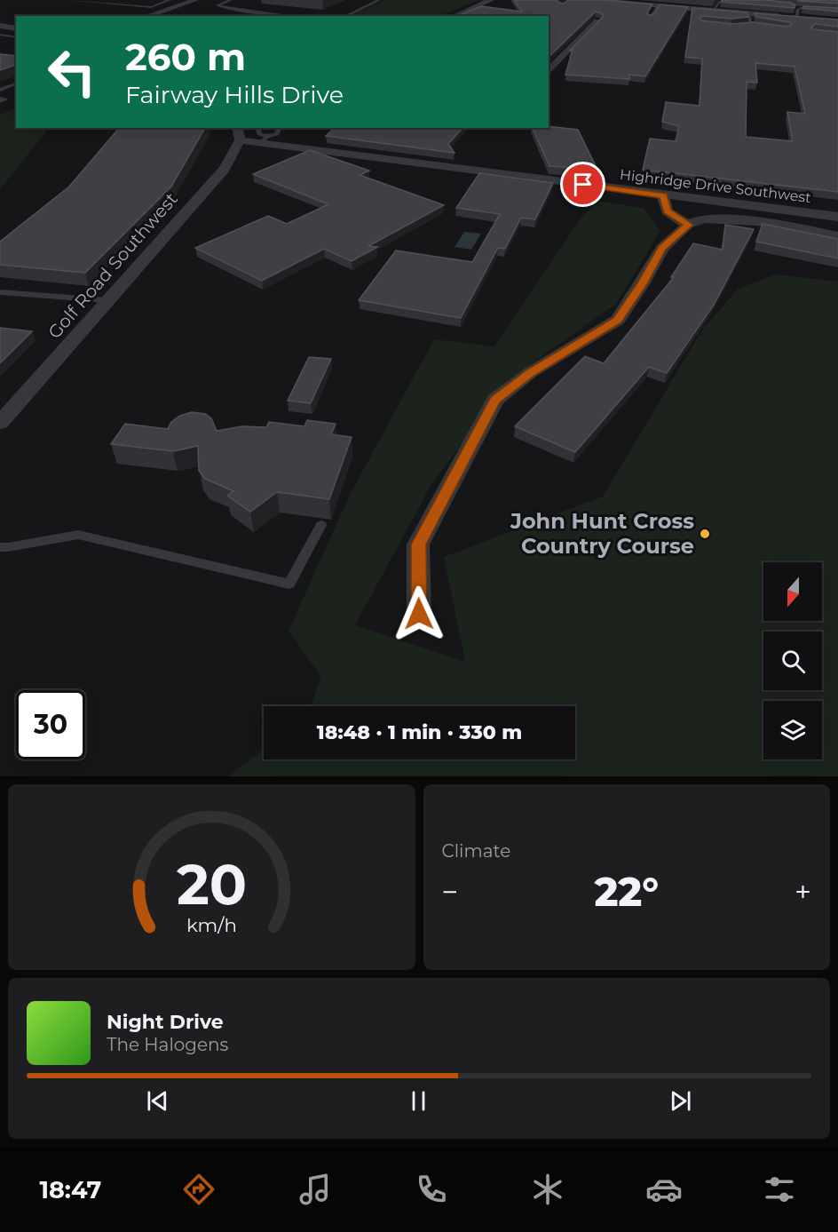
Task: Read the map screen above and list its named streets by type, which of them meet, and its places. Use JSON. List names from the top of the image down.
{
  "streets": {
    "street": ["Highridge Drive Southwest", "Golf Road Southwest"]
  },
  "crossings": [
    ["Highridge Drive Southwest", "Golf Road Southwest"]
  ],
  "places": ["John Hunt Cross Country Course"],
  "north": "bottom",
  "page": {
    "turn": ["260 m", "Fairway Hills Drive"],
    "limit": "30",
    "trip": "18:48 · 1 min · 330 m",
    "tile": "Climate",
    "heat": ["−", "22°", "+"],
    "song": ["Night Drive", "The Halogens"],
    "tabs": "18:47",
    "gauge": ["20", "km/h"]
  }
}
